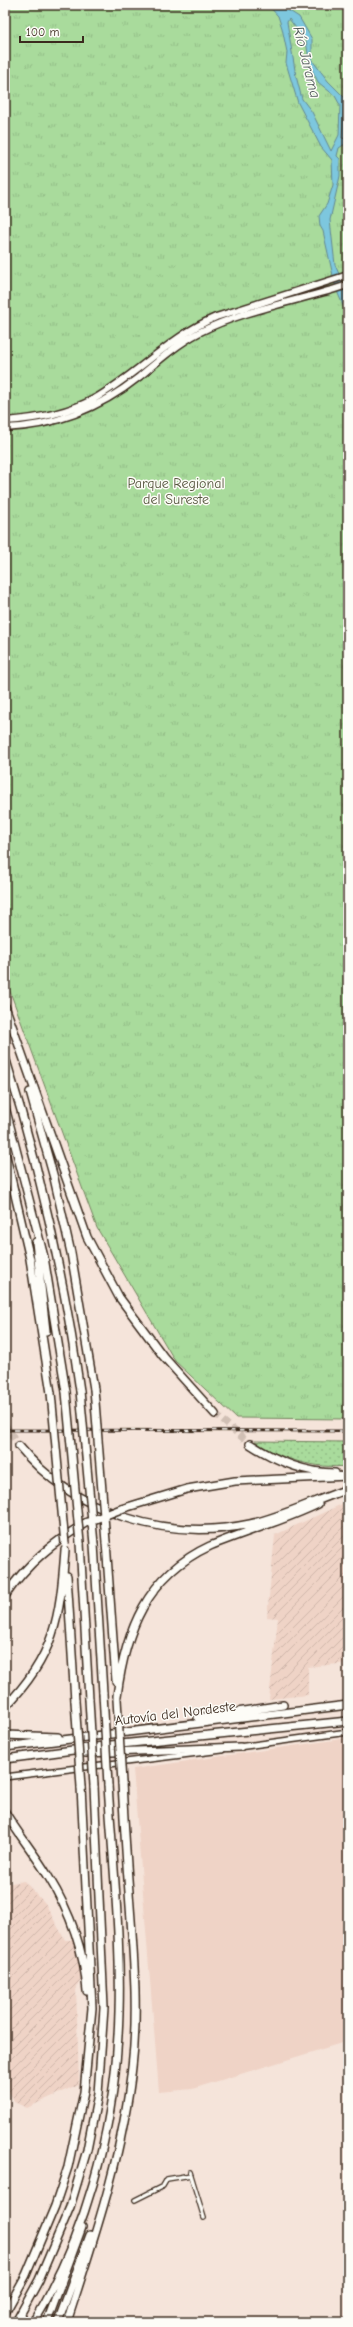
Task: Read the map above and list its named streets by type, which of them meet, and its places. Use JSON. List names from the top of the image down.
{
  "streets": {
    "highway": ["Autovía del Nordeste"]
  },
  "water": ["Río Jarama"],
  "parks": ["Parque Regional del Sureste"],
  "scale_bar": "100 m"
}
